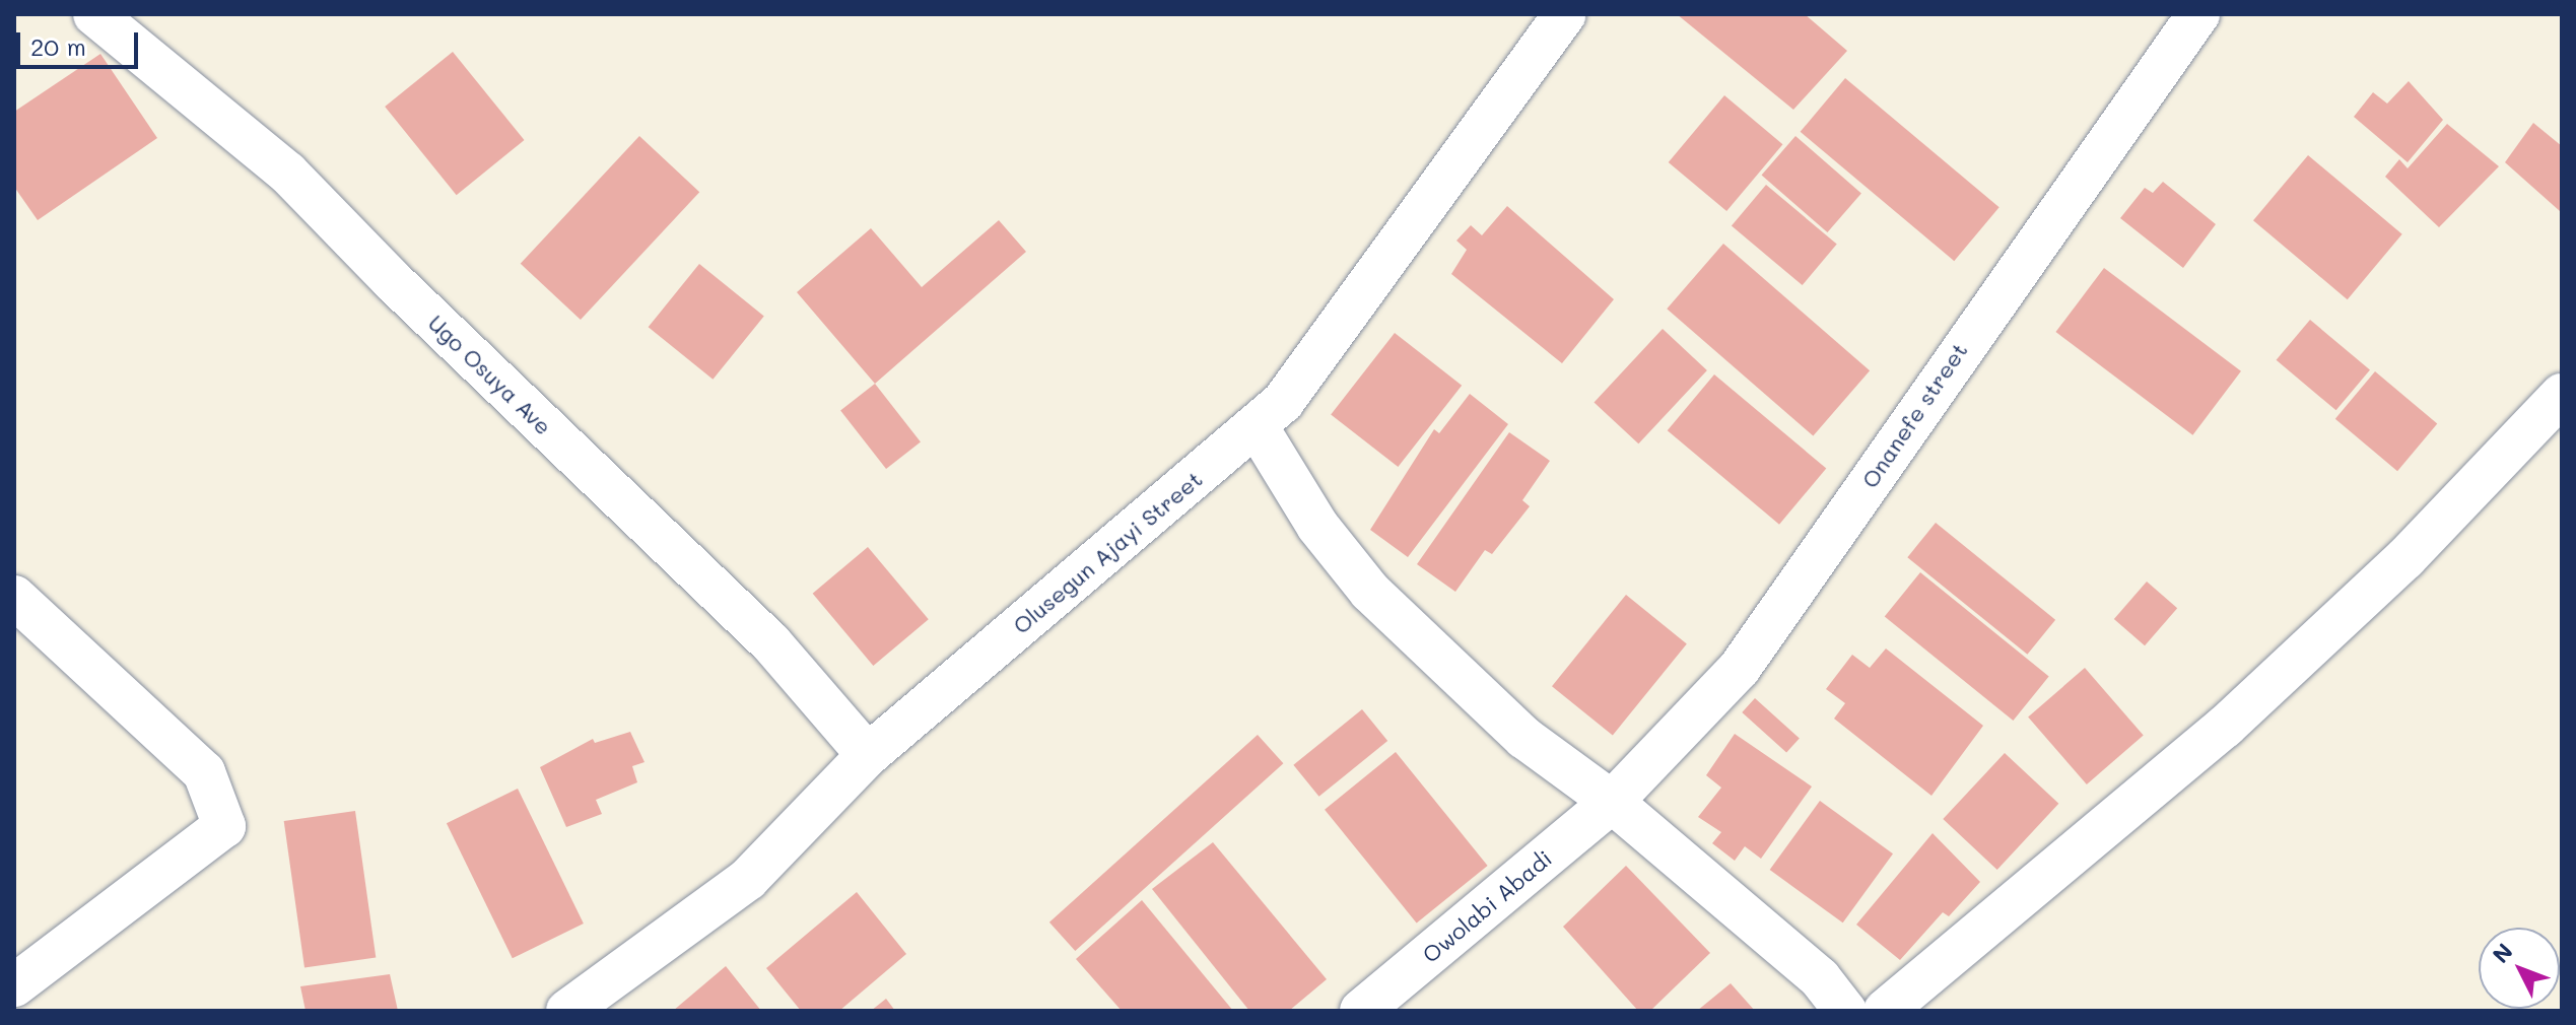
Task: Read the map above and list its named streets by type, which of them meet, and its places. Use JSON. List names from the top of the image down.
{
  "streets": {
    "street": [
      "Ugo Osuya Ave",
      "Onanefe street",
      "Olusegun Ajayi Street",
      "Owolabi Abadi"
    ]
  },
  "crossings": [
    ["Ugo Osuya Ave", "Olusegun Ajayi Street"],
    ["Onanefe street", "Owolabi Abadi"]
  ],
  "scale_bar": "20 m",
  "north": "top left"
}
